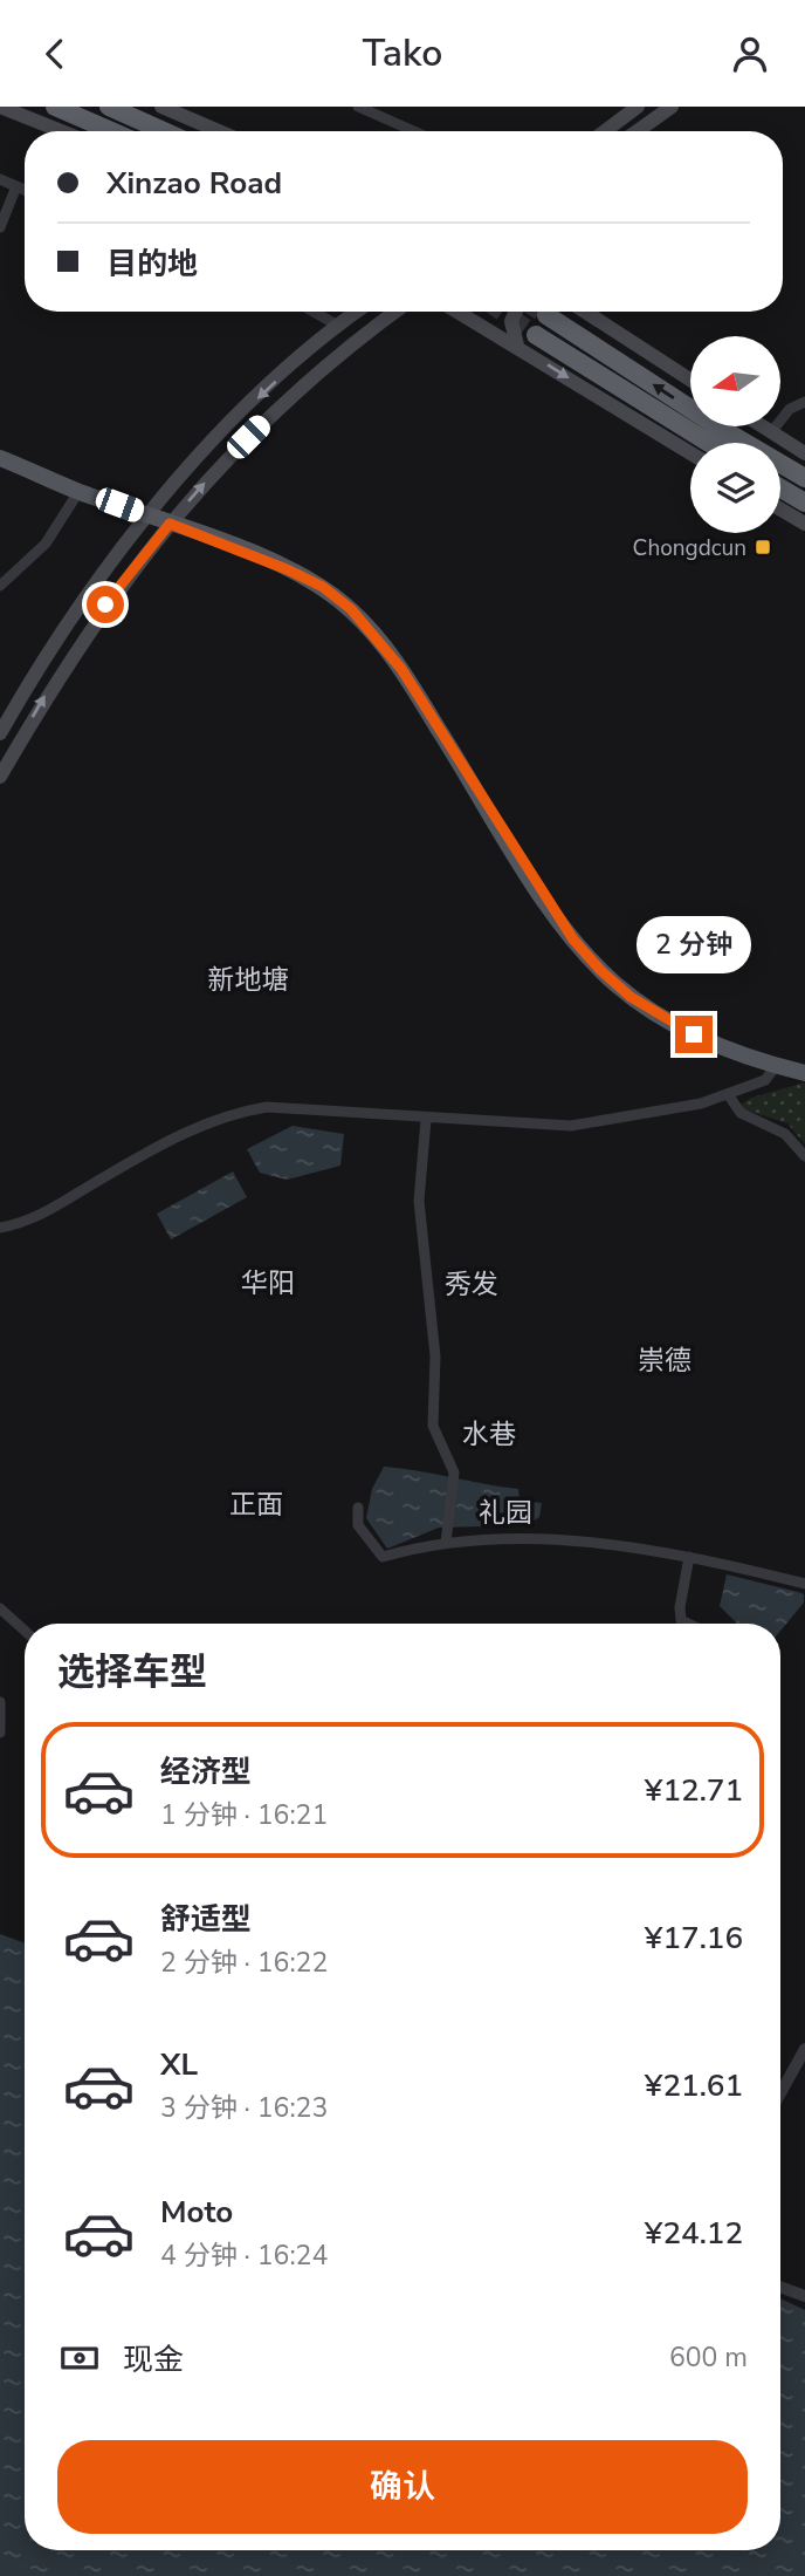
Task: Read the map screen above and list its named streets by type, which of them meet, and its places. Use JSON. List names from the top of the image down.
{
  "districts": [
    "新地塘",
    "华阳",
    "秀发",
    "崇德",
    "水巷",
    "正面",
    "礼园"
  ],
  "places": {
    "transit": ["Chongdcun"]
  },
  "north": "left",
  "page": {
    "header": "Tako",
    "banner": ["Xinzao Road", "目的地"],
    "bubble": "2 分钟",
    "heading": "选择车型",
    "list": [
      {
        "name": "经济型",
        "note": "1 分钟 · 16:21",
        "value": "¥12.71"
      },
      {
        "name": "舒适型",
        "note": "2 分钟 · 16:22",
        "value": "¥17.16"
      },
      {
        "name": "XL",
        "note": "3 分钟 · 16:23",
        "value": "¥21.61"
      },
      {
        "name": "Moto",
        "note": "4 分钟 · 16:24",
        "value": "¥24.12"
      }
    ],
    "pay": ["现金", "600 m"],
    "buttons": "确认"
  }
}
